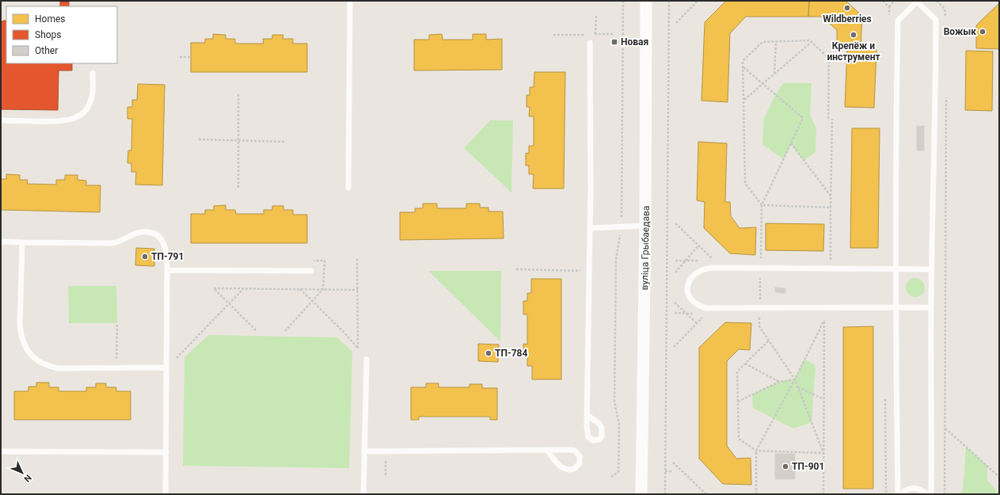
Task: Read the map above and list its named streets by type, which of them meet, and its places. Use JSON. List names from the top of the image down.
{
  "streets": {
    "street": ["вуліца Грыбаедава"]
  },
  "places": {
    "other": [
      "Wildberries",
      "Вожык",
      "Крепёж и инструмент",
      "ТП-791",
      "ТП-784",
      "ТП-901"
    ],
    "transit": ["Новая"]
  },
  "legend": ["Homes", "Shops", "Other"],
  "north": "bottom right"
}
